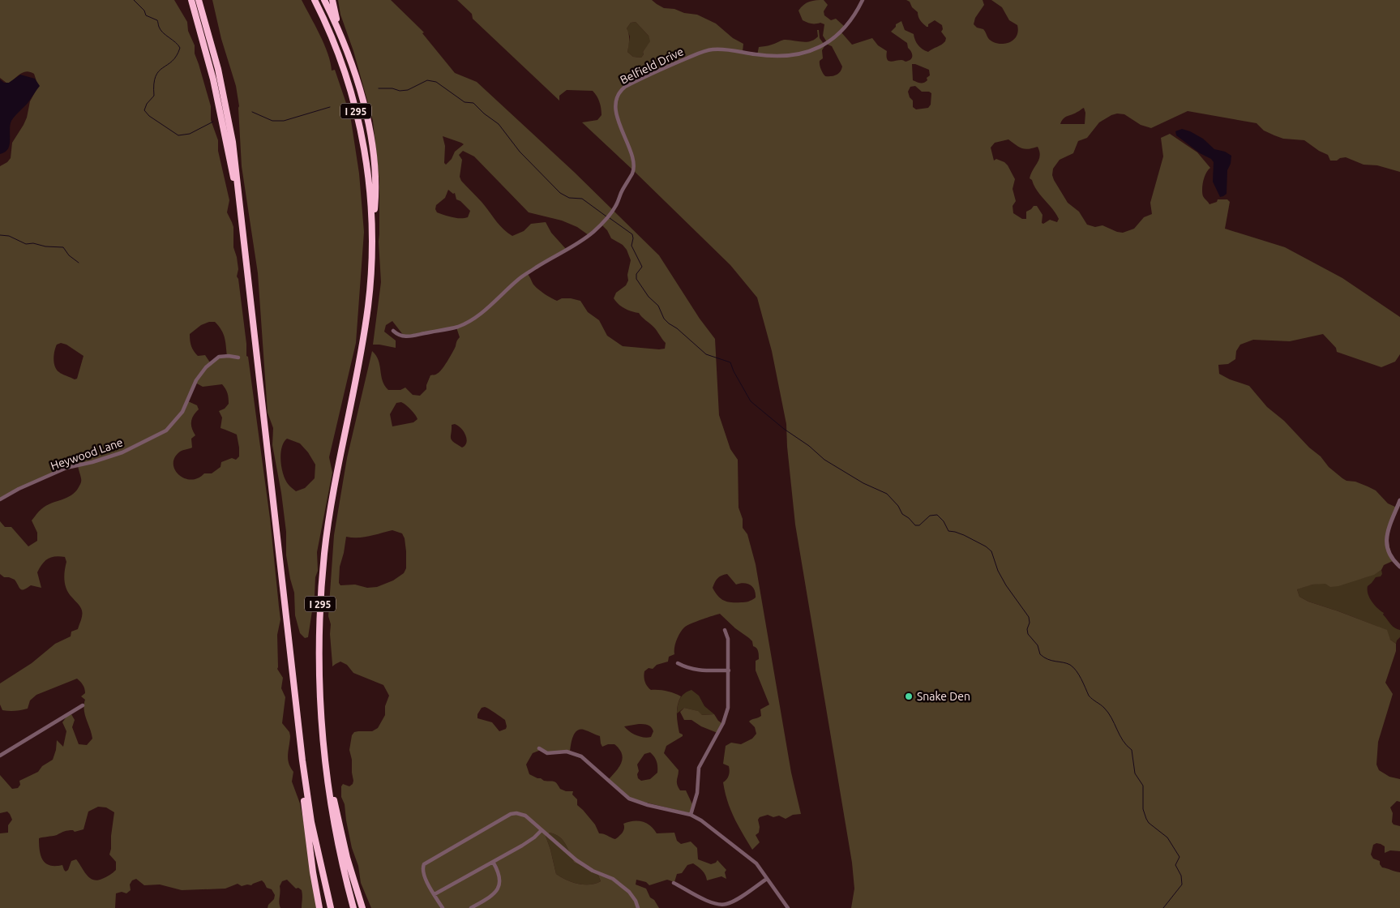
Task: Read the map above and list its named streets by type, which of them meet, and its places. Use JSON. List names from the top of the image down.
{
  "streets": {
    "highway": ["I 295"],
    "street": ["Belfield Drive", "Heywood Lane"]
  },
  "places": ["Snake Den"]
}
